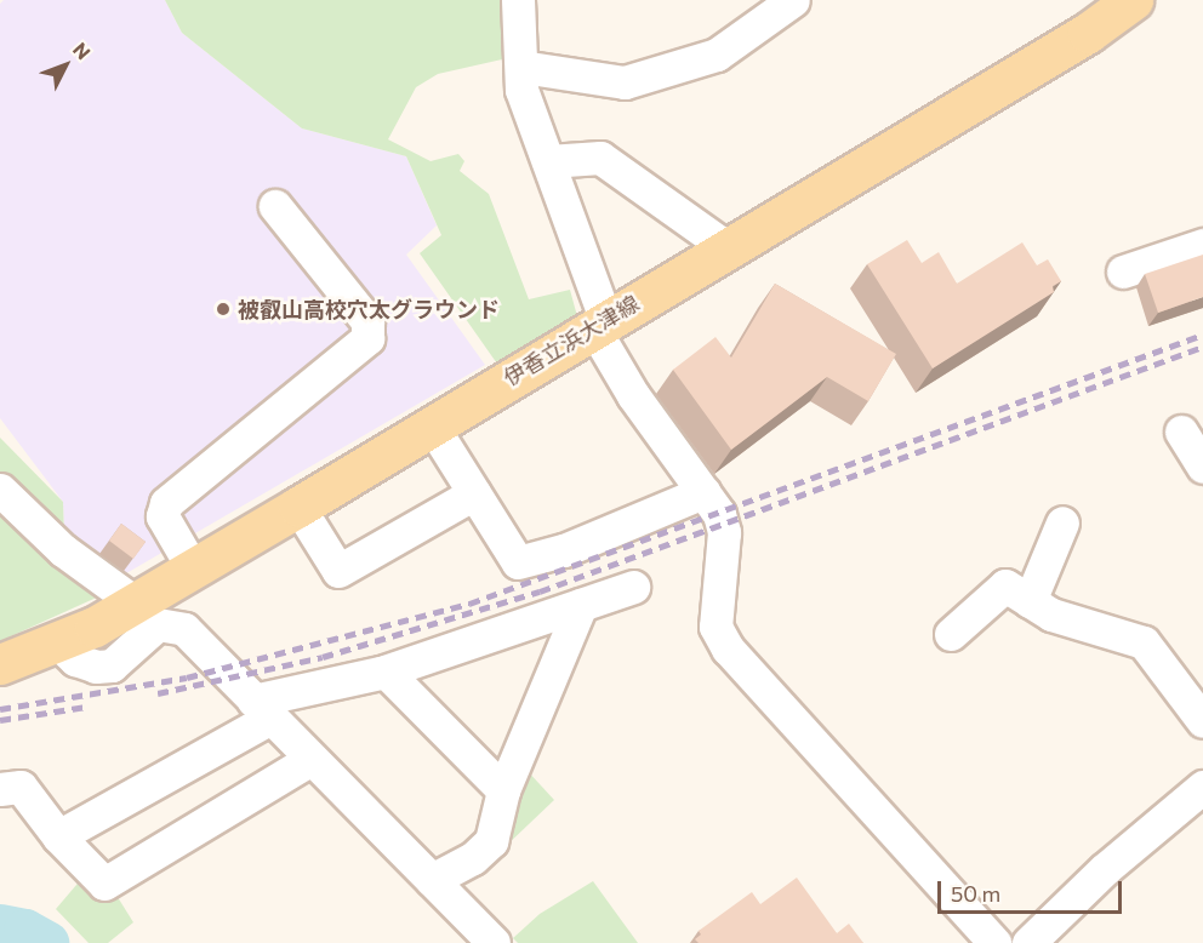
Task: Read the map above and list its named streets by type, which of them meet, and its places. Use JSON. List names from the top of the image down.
{
  "streets": {
    "main road": ["伊香立浜大津線"]
  },
  "places": ["被叡山高校穴太グラウンド"],
  "scale_bar": "50 m",
  "north": "top right"
}
